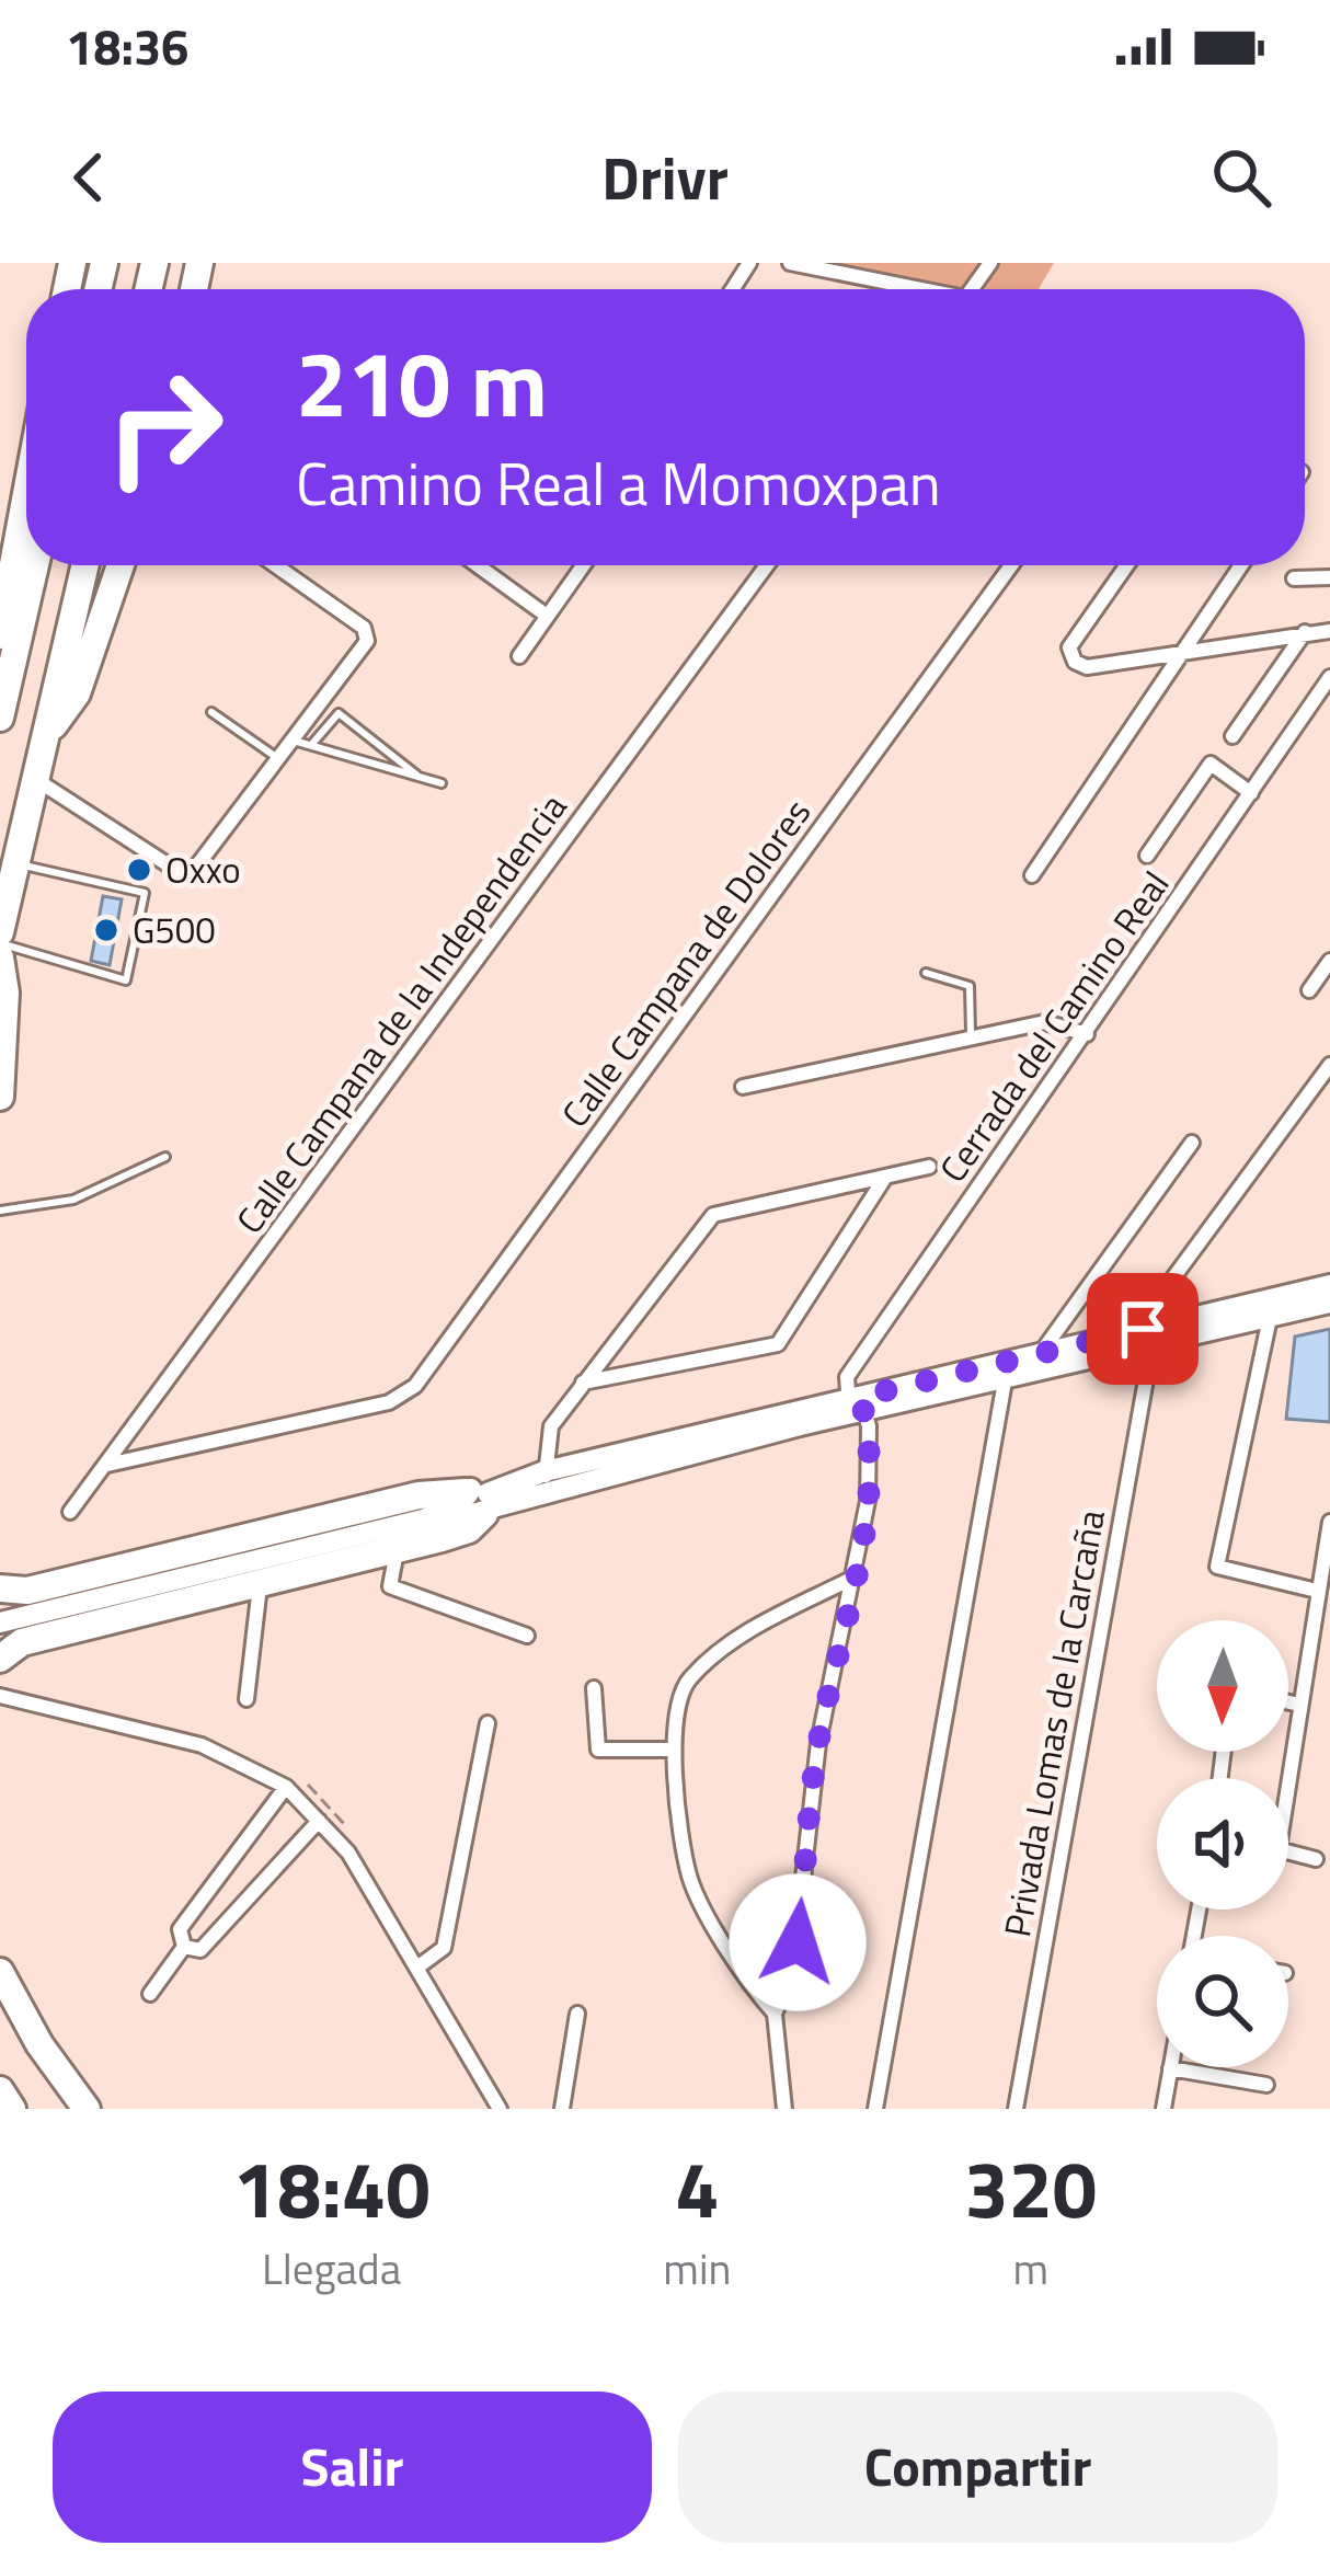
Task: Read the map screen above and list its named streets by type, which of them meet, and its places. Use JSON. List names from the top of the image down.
{
  "streets": {
    "street": [
      "Calle Campana de Dolores",
      "Calle Campana de la Independencia",
      "Cerrada del Camino Real",
      "Privada Lomas de la Carcaña"
    ]
  },
  "crossings": [
    ["Calle Campana de Dolores", "Calle Campana de la Independencia"]
  ],
  "places": ["Oxxo", "G500"],
  "north": "bottom",
  "page": {
    "status": "18:36",
    "header": "Drivr",
    "turn": ["210 m", "Camino Real a Momoxpan"],
    "eta": [
      "18:40",
      "Llegada",
      "4",
      "min",
      "320",
      "m"
    ],
    "buttons": ["Salir", "Compartir"]
  }
}
